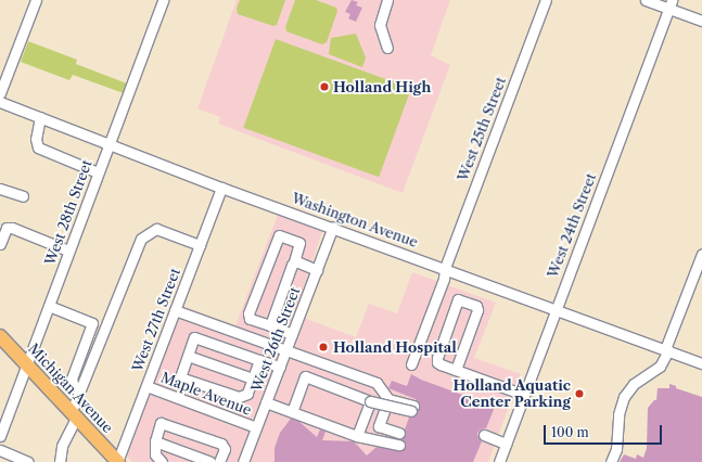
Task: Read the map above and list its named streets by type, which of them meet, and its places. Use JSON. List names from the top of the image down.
{
  "streets": {
    "main road": ["Michigan Avenue"],
    "street": [
      "West 25th Street",
      "West 28th Street",
      "Washington Avenue",
      "West 24th Street",
      "West 27th Street",
      "West 26th Street",
      "Maple Avenue"
    ]
  },
  "crossings": [
    ["West 25th Street", "Washington Avenue"],
    ["West 28th Street", "Washington Avenue"],
    ["West 28th Street", "Michigan Avenue"],
    ["Washington Avenue", "West 24th Street"],
    ["Washington Avenue", "West 27th Street"],
    ["Washington Avenue", "West 26th Street"],
    ["West 27th Street", "Michigan Avenue"],
    ["West 27th Street", "Maple Avenue"],
    ["West 26th Street", "Maple Avenue"]
  ],
  "places": ["Holland High", "Holland Hospital", "Holland Aquatic Center Parking"],
  "scale_bar": "100 m"
}
